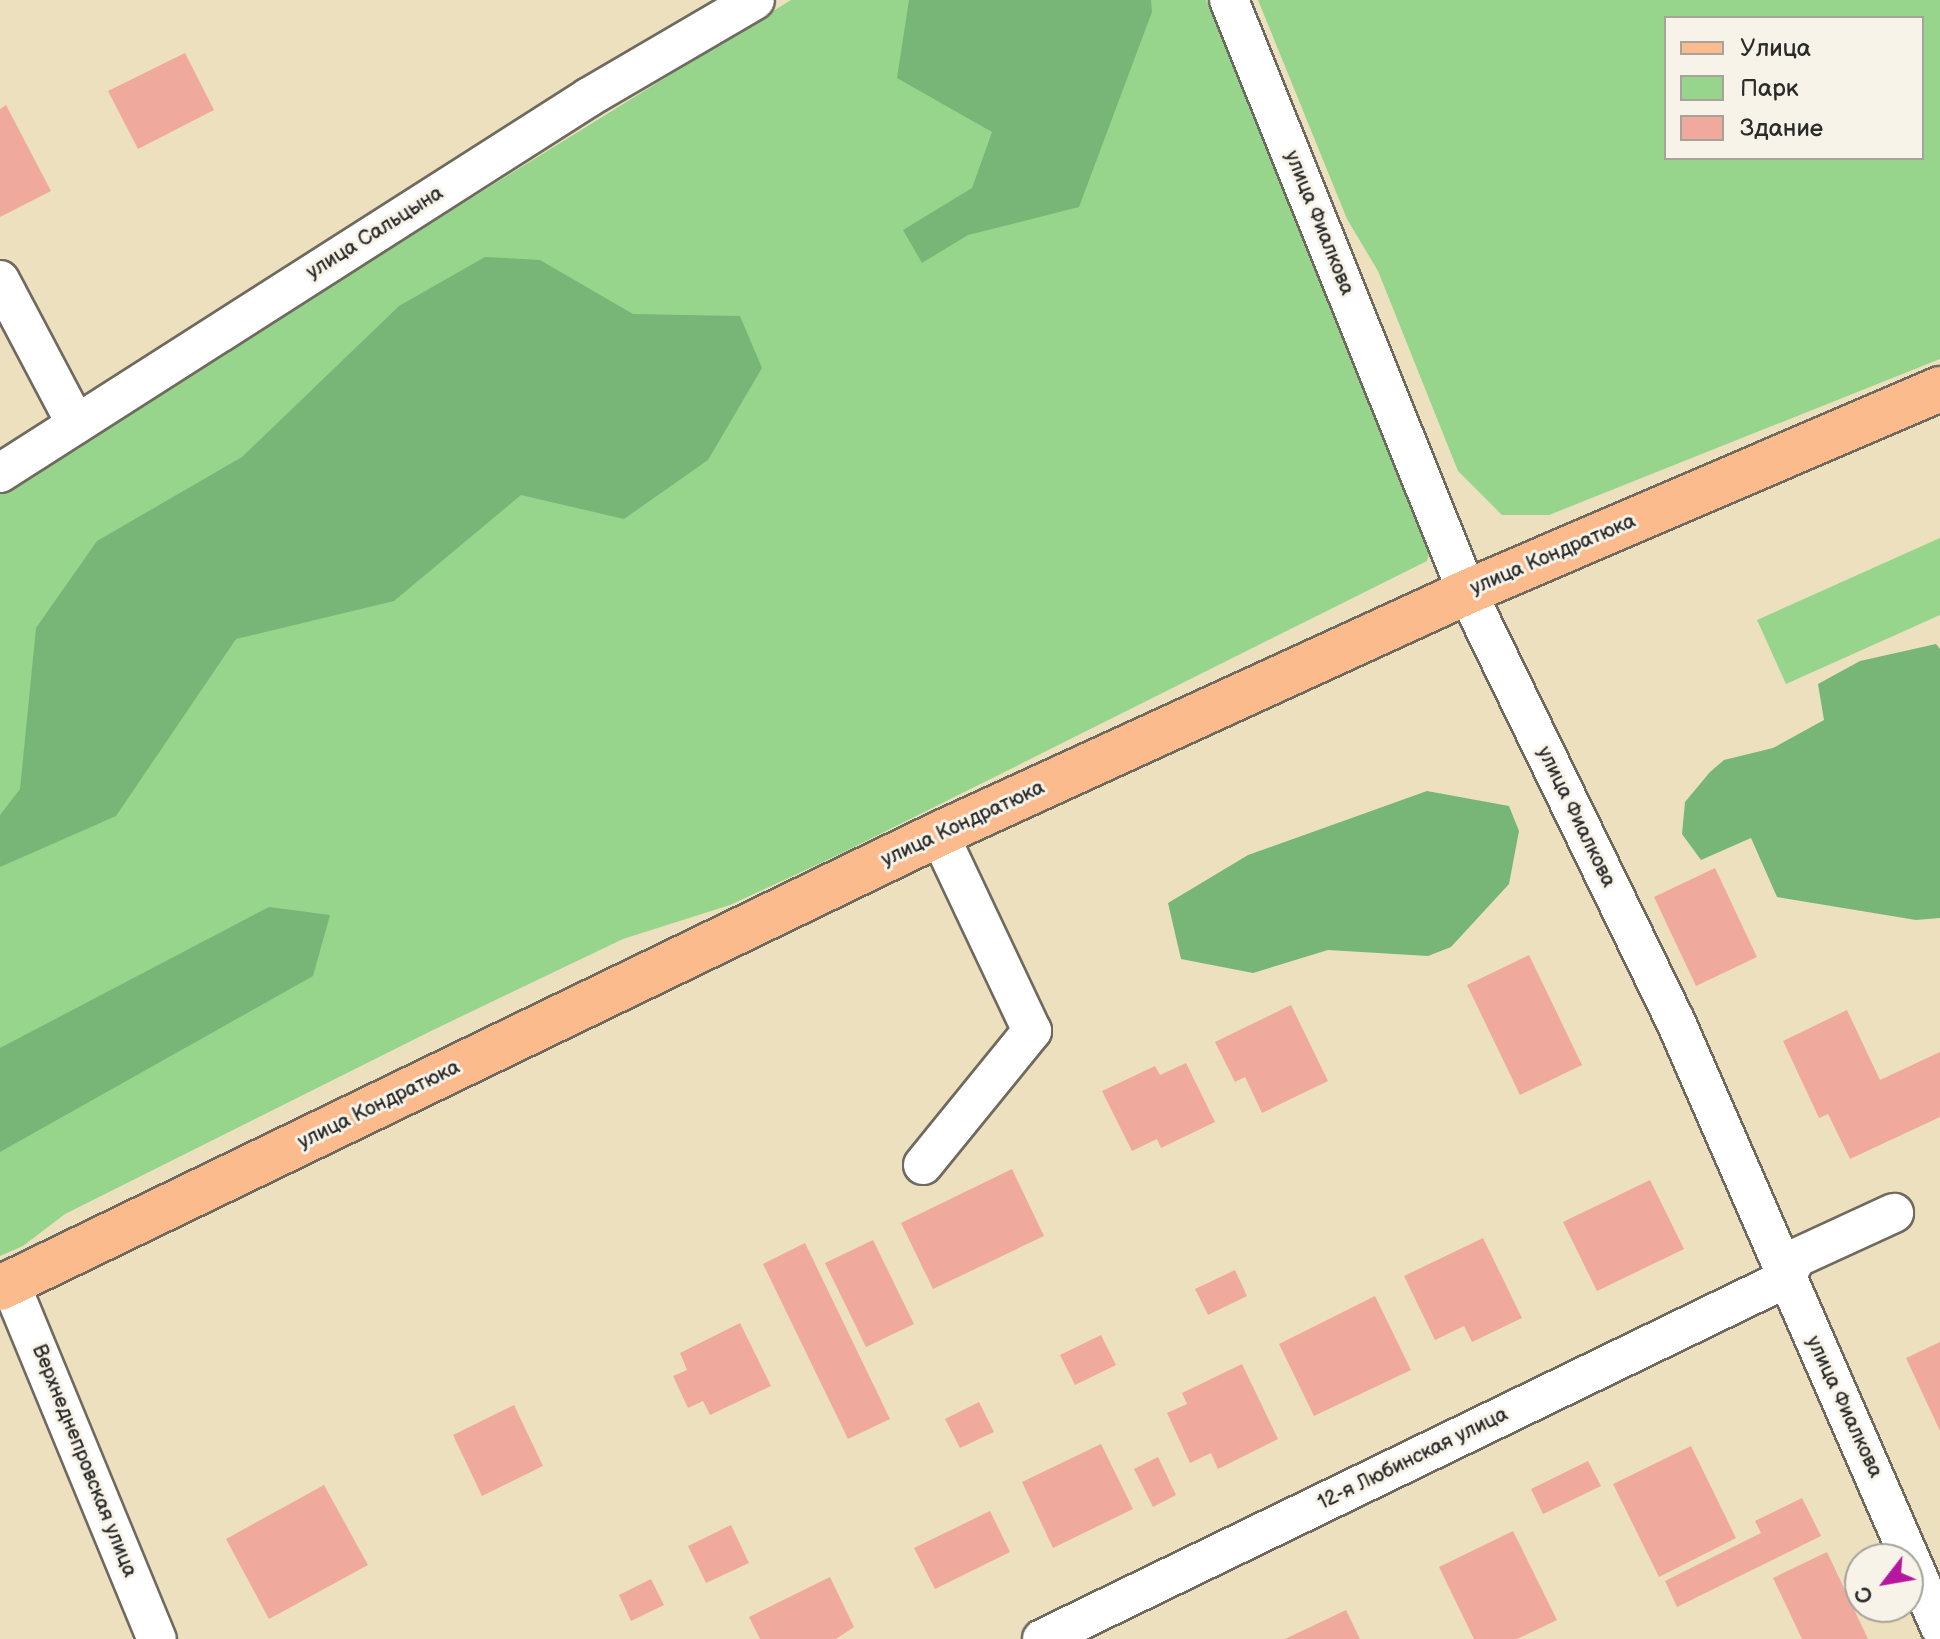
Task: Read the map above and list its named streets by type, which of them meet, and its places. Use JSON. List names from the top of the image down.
{
  "streets": {
    "main road": ["улица Кондратюка"],
    "street": [
      "улица Фиалкова",
      "улица Сальцына",
      "12-я Любинская улица",
      "Верхнеднепровская улица"
    ]
  },
  "crossings": [
    ["улица Фиалкова", "улица Кондратюка"],
    ["улица Фиалкова", "12-я Любинская улица"],
    ["улица Кондратюка", "Верхнеднепровская улица"]
  ],
  "legend": ["Улица", "Парк", "Здание"],
  "north": "bottom left"
}
